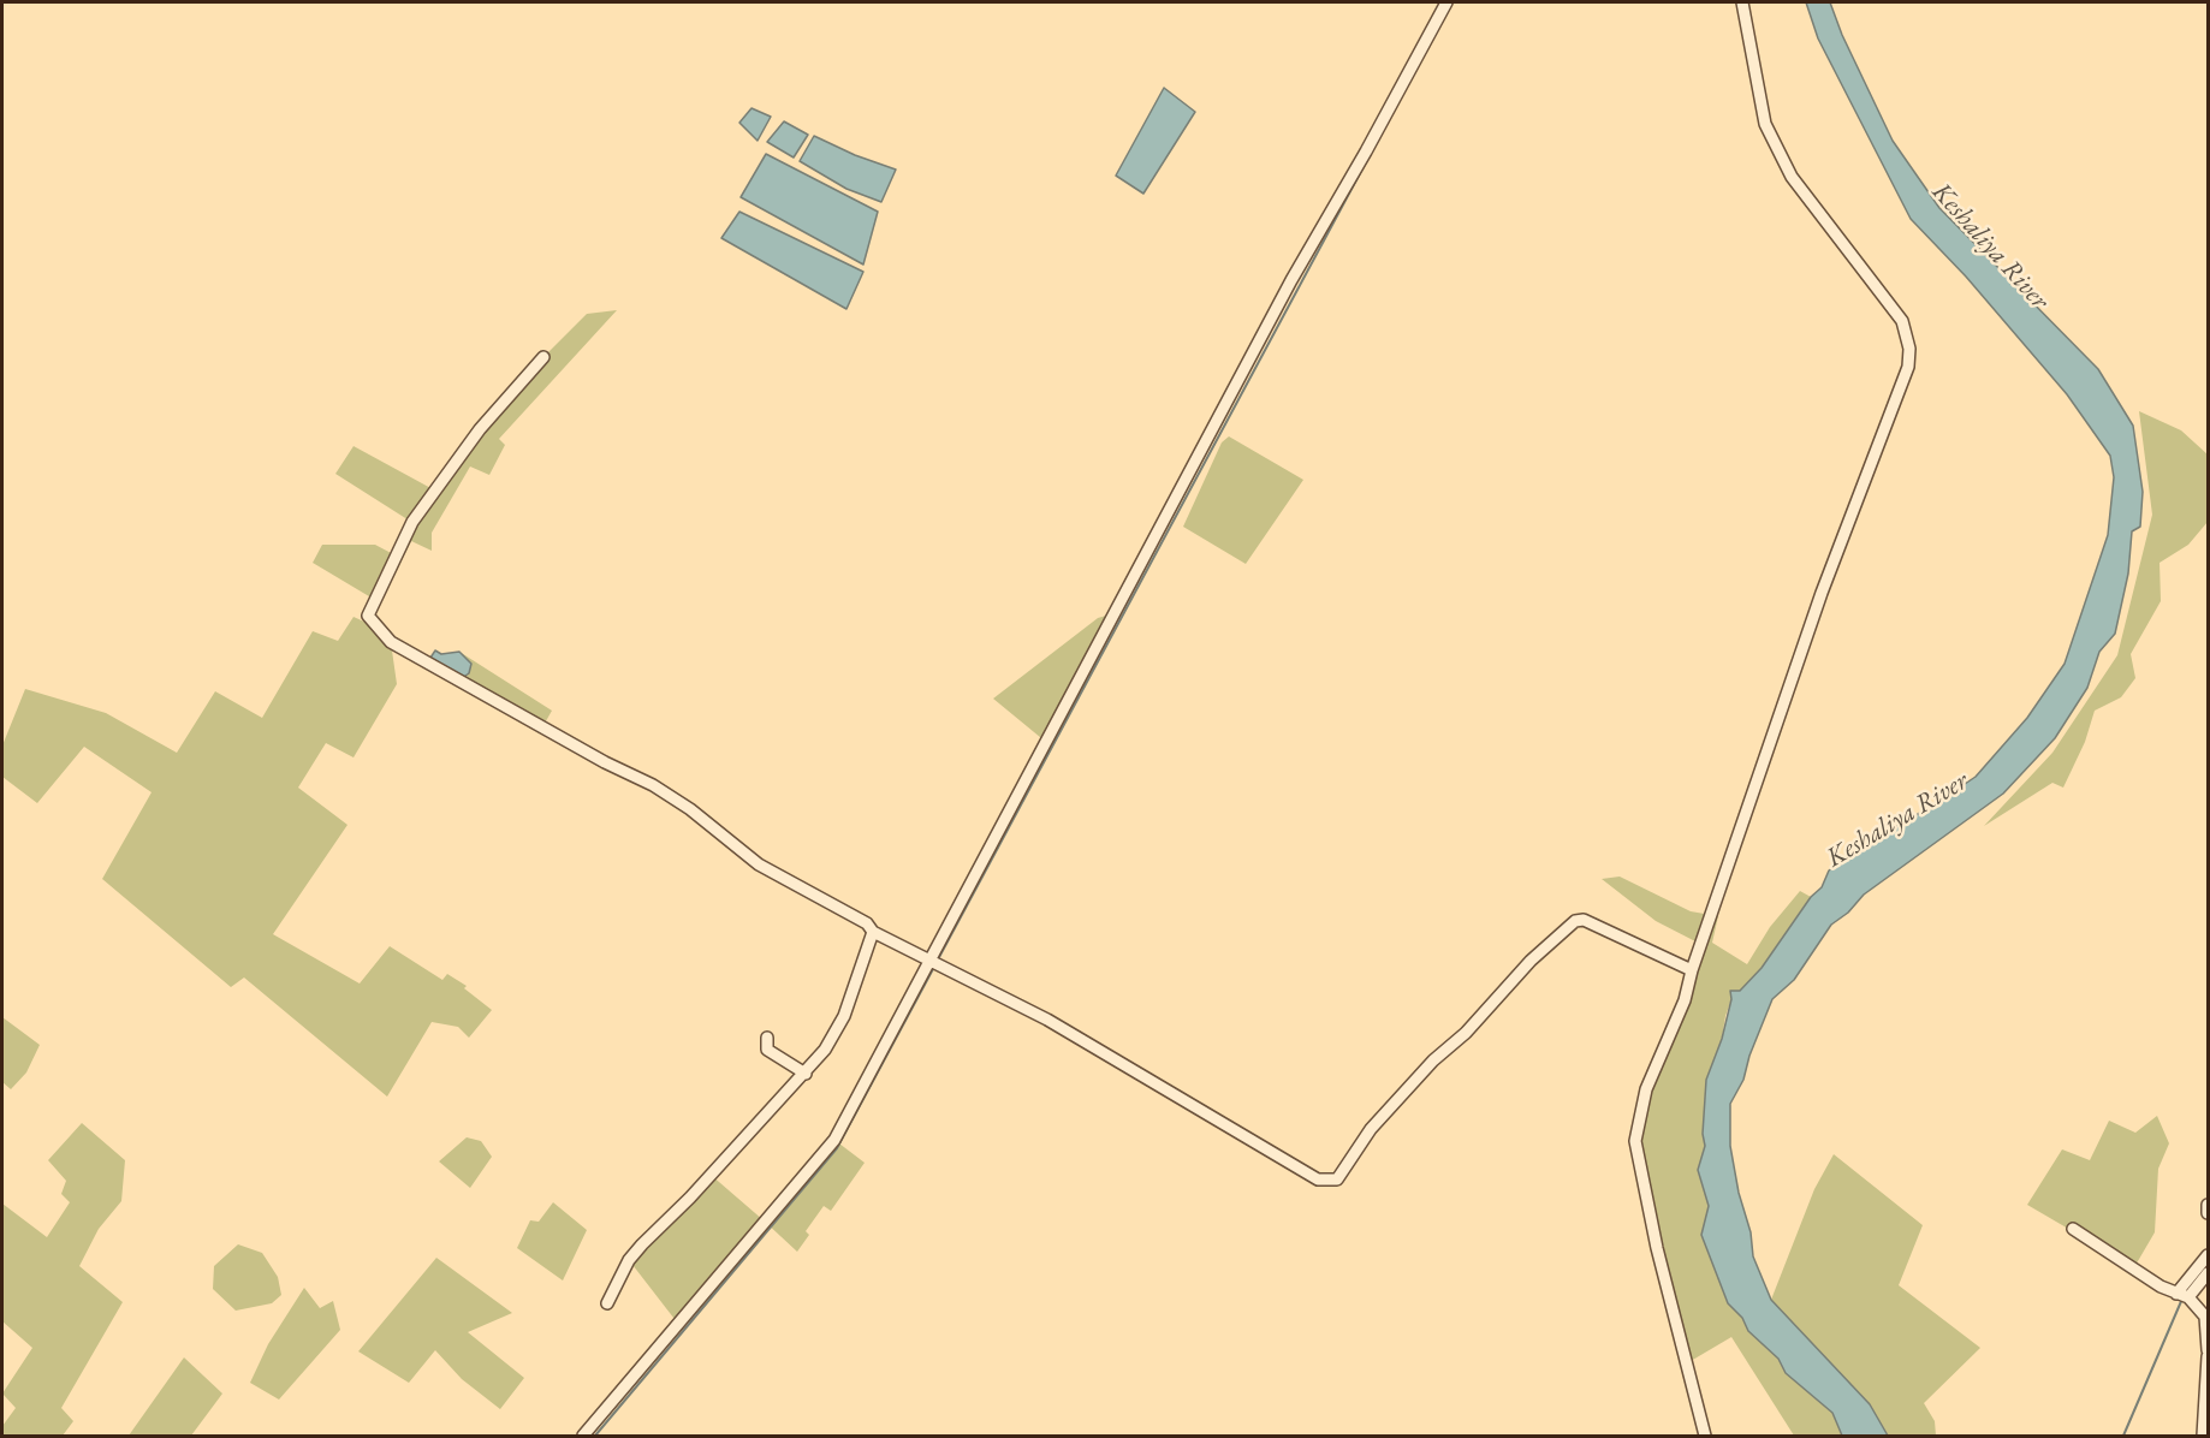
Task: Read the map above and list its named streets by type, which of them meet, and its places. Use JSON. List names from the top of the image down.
{
  "water": ["Keshaliya River"]
}
